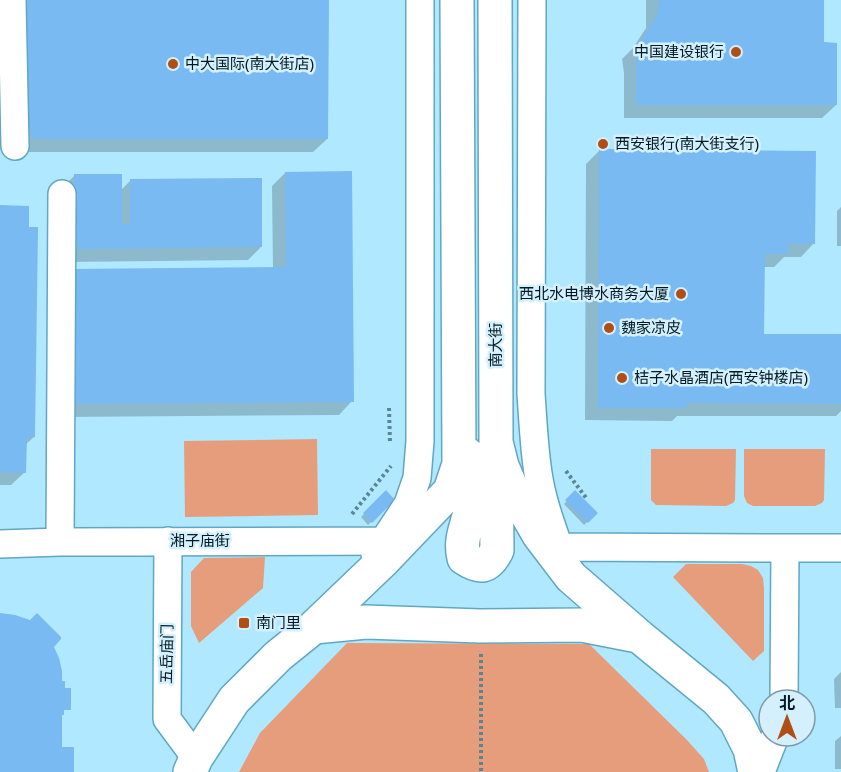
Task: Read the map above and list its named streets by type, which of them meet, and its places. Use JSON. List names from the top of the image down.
{
  "streets": {
    "main road": ["南大街"],
    "street": ["湘子庙街", "五岳庙门"]
  },
  "crossings": [
    ["湘子庙街", "五岳庙门"]
  ],
  "places": {
    "other": [
      "中国建设银行",
      "中大国际(南大街店)",
      "西安银行(南大街支行)",
      "西北水电博水商务大厦",
      "魏家凉皮",
      "桔子水晶酒店(西安钟楼店)"
    ],
    "transit": ["南门里"]
  },
  "north": "top"
}
